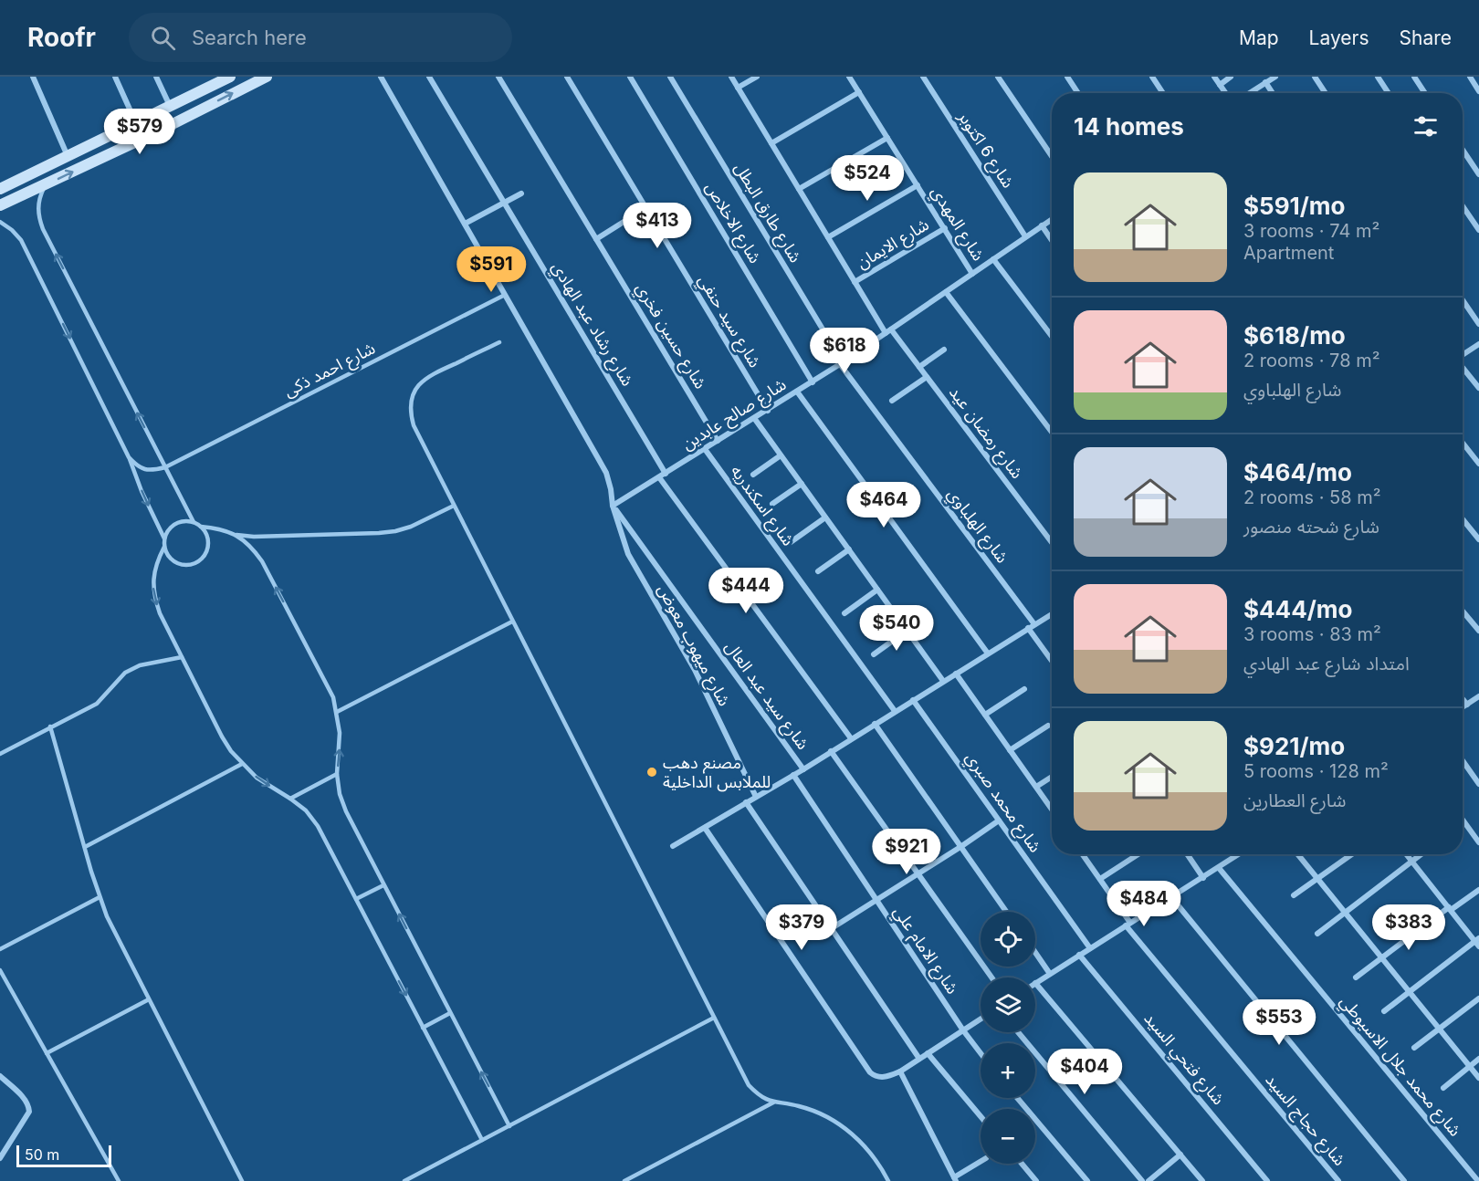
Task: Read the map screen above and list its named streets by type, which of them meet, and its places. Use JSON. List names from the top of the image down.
{
  "streets": {
    "street": [
      "شارع 6 اكتوبر",
      "شارع طارق البطل",
      "شارع الاخلاص",
      "شارع المهدي",
      "شارع الايمان",
      "شارع سيد حنفي",
      "شارع رشاد عبد الهادي",
      "شارع حسين فخري",
      "شارع صالح عابدين",
      "شارع رمضان عيد",
      "شارع اسكندريه",
      "شارع الهلباوي",
      "شارع ميهوب معوض",
      "شارع سيد عبد العال",
      "شارع محمد صبري",
      "شارع الامام علي",
      "شارع فتحي السيد",
      "شارع محمد جلال الاسيوطي",
      "شارع حجاج السيد"
    ],
    "lane": ["شارع احمد ذكى"]
  },
  "crossings": [
    ["شارع 6 اكتوبر", "شارع صالح عابدين"],
    ["شارع طارق البطل", "شارع صالح عابدين"],
    ["شارع طارق البطل", "شارع الهلباوي"],
    ["شارع الاخلاص", "شارع صالح عابدين"],
    ["شارع المهدي", "شارع الايمان"],
    ["شارع المهدي", "شارع صالح عابدين"],
    ["شارع سيد حنفي", "شارع صالح عابدين"],
    ["شارع رشاد عبد الهادي", "شارع صالح عابدين"],
    ["شارع حسين فخري", "شارع صالح عابدين"],
    ["شارع احمد ذكى", "شارع ميهوب معوض"],
    ["شارع صالح عابدين", "شارع رمضان عيد"],
    ["شارع صالح عابدين", "شارع اسكندريه"],
    ["شارع صالح عابدين", "شارع الهلباوي"],
    ["شارع صالح عابدين", "شارع ميهوب معوض"],
    ["شارع صالح عابدين", "شارع سيد عبد العال"],
    ["شارع ميهوب معوض", "شارع سيد عبد العال"]
  ],
  "places": ["مصنع دهب للملابس الداخلية"],
  "scale_bar": "50 m",
  "page": {
    "header": "Roofr",
    "search": "Search here",
    "nav": ["Map", "Layers", "Share"],
    "heading": "14 homes",
    "price": [
      "$579",
      "$524",
      "$413",
      "$591",
      "$618",
      "$464",
      "$444",
      "$540",
      "$921",
      "$484",
      "$379",
      "$383",
      "$553",
      "$404"
    ],
    "list": [
      {
        "name": "$591/mo",
        "note": "3 rooms · 74 m² · Apartment"
      },
      {
        "name": "$618/mo",
        "note": "2 rooms · 78 m² · شارع الهلباوي"
      },
      {
        "name": "$464/mo",
        "note": "2 rooms · 58 m² · شارع شحته منصور"
      },
      {
        "name": "$444/mo",
        "note": "3 rooms · 83 m² · امتداد شارع عبد الهادي"
      },
      {
        "name": "$921/mo",
        "note": "5 rooms · 128 m² · شارع العطارين"
      }
    ],
    "map_buttons": ["+", "−"],
    "scale": "50 m"
  }
}
